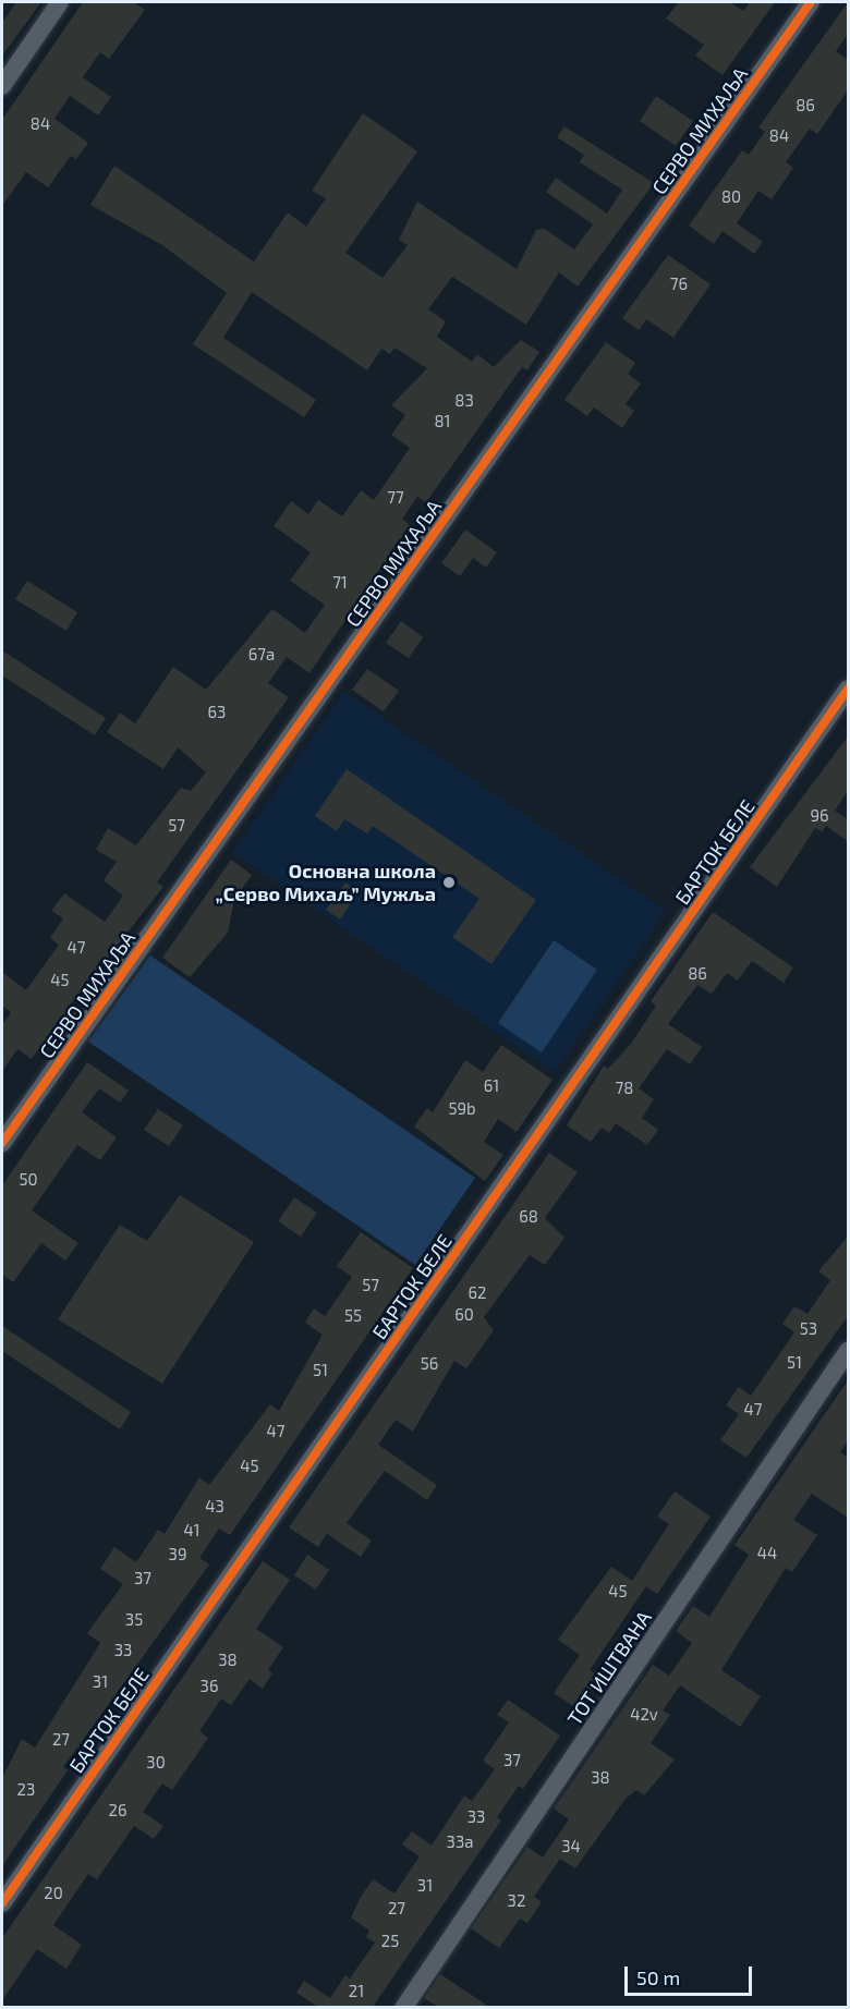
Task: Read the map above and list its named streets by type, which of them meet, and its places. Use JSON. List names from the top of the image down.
{
  "streets": {
    "street": ["СЕРВО МИХАЉА", "БАРТОК БЕЛЕ", "ТОТ ИШТВАНА"]
  },
  "places": ["Основна школа „Серво Михаљ” Мужља"],
  "house_numbers": [
    "86",
    "84",
    "84",
    "80",
    "76",
    "83",
    "81",
    "77",
    "71",
    "67a",
    "63",
    "96",
    "57",
    "47",
    "86",
    "45",
    "61",
    "78",
    "59b",
    "50",
    "68",
    "57",
    "62",
    "60",
    "55",
    "53",
    "51",
    "56",
    "51",
    "47",
    "47",
    "45",
    "43",
    "41",
    "44",
    "39",
    "37",
    "45",
    "35",
    "33",
    "38",
    "31",
    "36",
    "42v",
    "27",
    "37",
    "30",
    "38",
    "23",
    "26",
    "33",
    "33a",
    "34",
    "31",
    "20",
    "32",
    "27",
    "25",
    "21"
  ],
  "scale_bar": "50 m"
}
